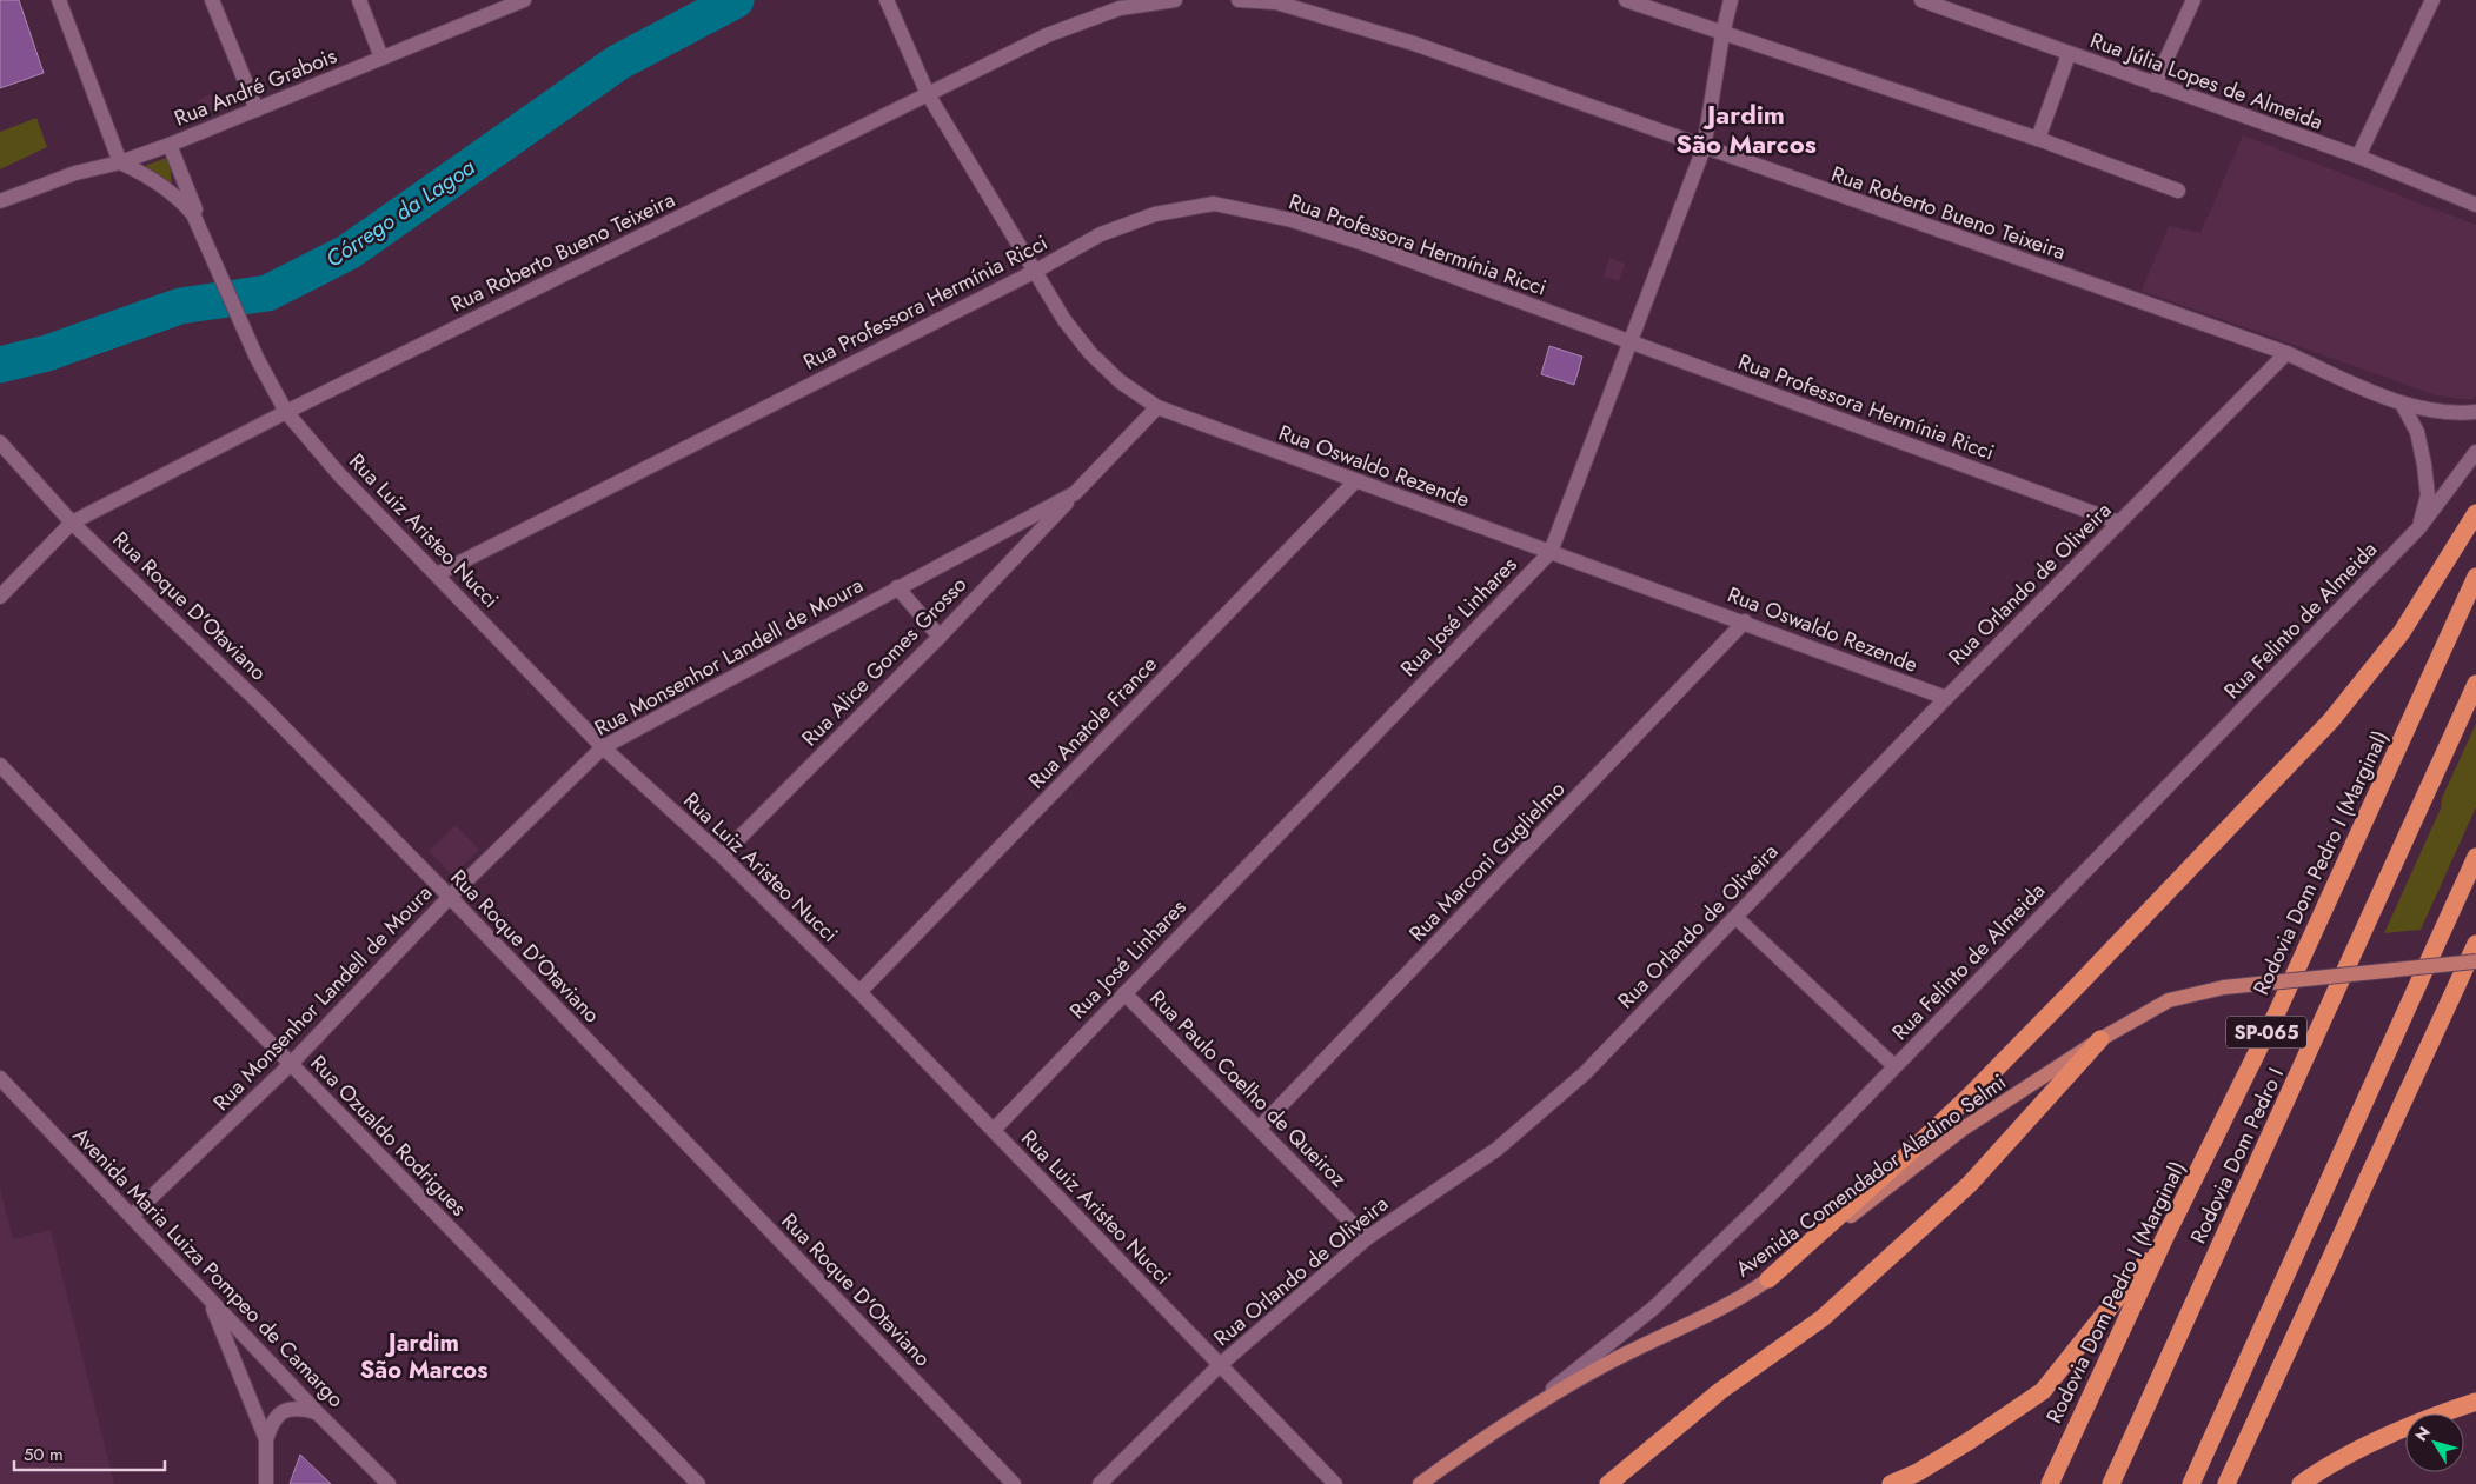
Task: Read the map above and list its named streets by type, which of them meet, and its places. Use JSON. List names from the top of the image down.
{
  "streets": {
    "highway": ["Rodovia Dom Pedro I (Marginal)", "SP-065", "Rodovia Dom Pedro I"],
    "main road": ["Avenida Comendador Aladino Selmi"],
    "street": [
      "Rua Júlia Lopes de Almeida",
      "Rua André Grabois",
      "Rua Roberto Bueno Teixeira",
      "Rua Professora Hermínia Ricci",
      "Rua Oswaldo Rezende",
      "Rua Luiz Aristeo Nucci",
      "Rua Orlando de Oliveira",
      "Rua Roque D'Otaviano",
      "Rua José Linhares",
      "Rua Felinto de Almeida",
      "Rua Monsenhor Landell de Moura",
      "Rua Alice Gomes Grosso",
      "Rua Anatole France",
      "Rua Marconi Guglielmo",
      "Rua Paulo Coelho de Queiroz",
      "Rua Ozualdo Rodrigues",
      "Avenida Maria Luiza Pompeo de Camargo"
    ]
  },
  "crossings": [
    ["Rua André Grabois", "Rua Luiz Aristeo Nucci"],
    ["Rua Roberto Bueno Teixeira", "Rua Oswaldo Rezende"],
    ["Rua Roberto Bueno Teixeira", "Rua Luiz Aristeo Nucci"],
    ["Rua Roberto Bueno Teixeira", "Rua Orlando de Oliveira"],
    ["Rua Roberto Bueno Teixeira", "Rua Roque D'Otaviano"],
    ["Rua Roberto Bueno Teixeira", "Rua José Linhares"],
    ["Rua Roberto Bueno Teixeira", "Rua Felinto de Almeida"],
    ["Rua Professora Hermínia Ricci", "Rua Oswaldo Rezende"],
    ["Rua Professora Hermínia Ricci", "Rua Luiz Aristeo Nucci"],
    ["Rua Professora Hermínia Ricci", "Rua Orlando de Oliveira"],
    ["Rua Professora Hermínia Ricci", "Rua José Linhares"],
    ["Rua Oswaldo Rezende", "Rua Orlando de Oliveira"],
    ["Rua Oswaldo Rezende", "Rua José Linhares"],
    ["Rua Oswaldo Rezende", "Rua Monsenhor Landell de Moura"],
    ["Rua Oswaldo Rezende", "Rua Anatole France"],
    ["Rua Oswaldo Rezende", "Rua Marconi Guglielmo"],
    ["Rua Luiz Aristeo Nucci", "Rua Orlando de Oliveira"],
    ["Rua Luiz Aristeo Nucci", "Rua José Linhares"],
    ["Rua Luiz Aristeo Nucci", "Rua Monsenhor Landell de Moura"],
    ["Rua Luiz Aristeo Nucci", "Rua Alice Gomes Grosso"],
    ["Rua Luiz Aristeo Nucci", "Rua Anatole France"],
    ["Rua Orlando de Oliveira", "Rua Paulo Coelho de Queiroz"],
    ["Rua Roque D'Otaviano", "Rua Monsenhor Landell de Moura"],
    ["Rua José Linhares", "Rua Paulo Coelho de Queiroz"],
    ["Rua Felinto de Almeida", "Avenida Comendador Aladino Selmi"],
    ["Rua Monsenhor Landell de Moura", "Rua Alice Gomes Grosso"],
    ["Rua Monsenhor Landell de Moura", "Rua Ozualdo Rodrigues"],
    ["Rua Monsenhor Landell de Moura", "Avenida Maria Luiza Pompeo de Camargo"],
    ["Rua Marconi Guglielmo", "Rua Paulo Coelho de Queiroz"]
  ],
  "districts": ["Jardim São Marcos", "Jardim São Marcos"],
  "water": ["Córrego da Lagoa"],
  "scale_bar": "50 m",
  "north": "top left"
}
